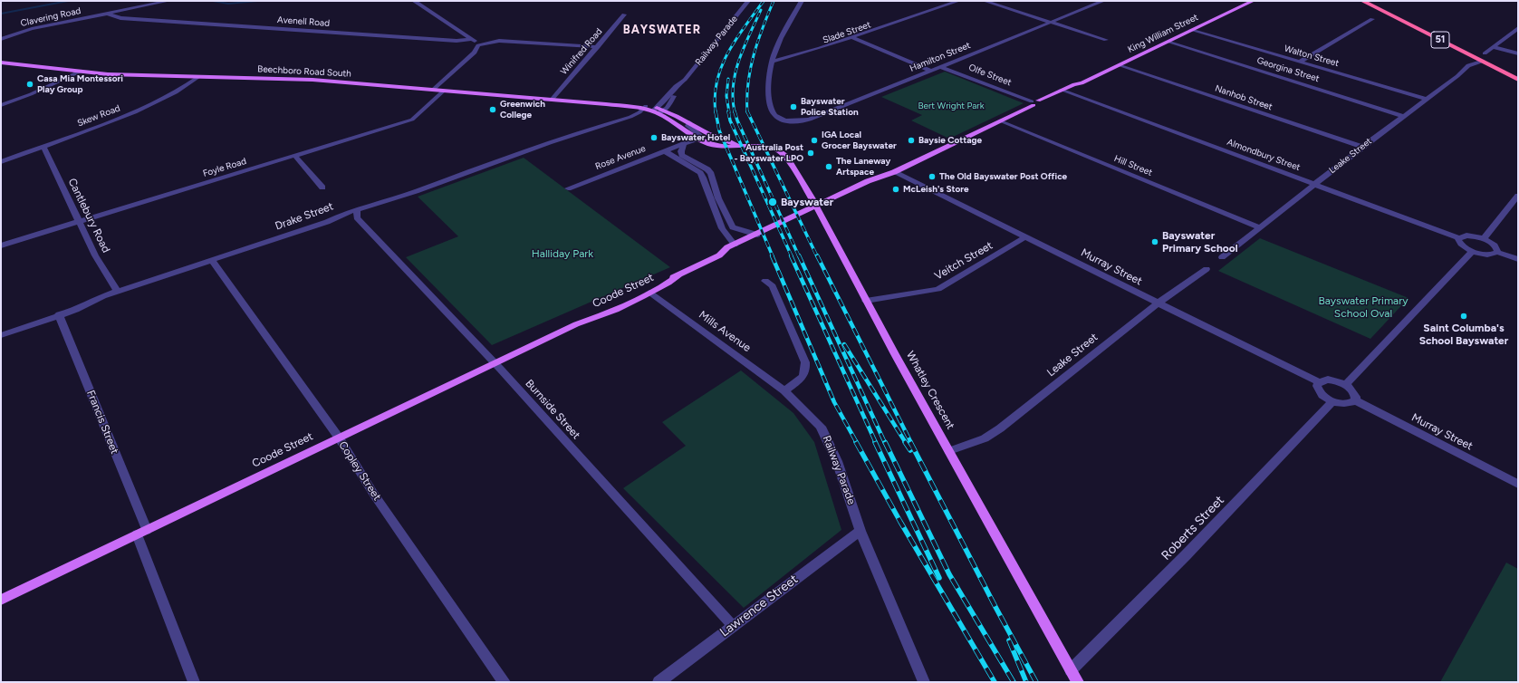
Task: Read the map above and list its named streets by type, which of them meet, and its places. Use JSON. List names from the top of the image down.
{
  "streets": {
    "highway": ["51"],
    "main road": [
      "King William Street",
      "Beechboro Road South",
      "Coode Street",
      "Whatley Crescent"
    ],
    "street": [
      "Clavering Road",
      "Avenell Road",
      "Slade Street",
      "Railway Parade",
      "Winifred Road",
      "Walton Street",
      "Hamilton Street",
      "Georgina Street",
      "Olfe Street",
      "Nanhob Street",
      "Skew Road",
      "Almondbury Street",
      "Leake Street",
      "Rose Avenue",
      "Hill Street",
      "Foyle Road",
      "Cantlebury Road",
      "Drake Street",
      "Veitch Street",
      "Murray Street",
      "Mills Avenue",
      "Burnside Street",
      "Francis Street",
      "Copley Street",
      "Roberts Street",
      "Lawrence Street"
    ]
  },
  "crossings": [
    ["Clavering Road", "Avenell Road"],
    ["Slade Street", "Hamilton Street"],
    ["King William Street", "Walton Street"],
    ["King William Street", "Georgina Street"],
    ["King William Street", "Olfe Street"],
    ["King William Street", "Nanhob Street"],
    ["King William Street", "Almondbury Street"],
    ["King William Street", "Hill Street"],
    ["King William Street", "Murray Street"],
    ["King William Street", "Coode Street"],
    ["King William Street", "Whatley Crescent"],
    ["51", "Leake Street"],
    ["Railway Parade", "Beechboro Road South"],
    ["Railway Parade", "Mills Avenue"],
    ["Railway Parade", "Lawrence Street"],
    ["Winifred Road", "Beechboro Road South"],
    ["Walton Street", "Leake Street"],
    ["Hamilton Street", "Olfe Street"],
    ["Georgina Street", "Leake Street"],
    ["Beechboro Road South", "Skew Road"],
    ["Beechboro Road South", "Foyle Road"],
    ["Beechboro Road South", "Drake Street"],
    ["Nanhob Street", "Leake Street"],
    ["Skew Road", "Cantlebury Road"],
    ["Almondbury Street", "Leake Street"],
    ["Leake Street", "Hill Street"],
    ["Leake Street", "Murray Street"],
    ["Leake Street", "Whatley Crescent"],
    ["Rose Avenue", "Whatley Crescent"],
    ["Foyle Road", "Cantlebury Road"],
    ["Cantlebury Road", "Drake Street"],
    ["Drake Street", "Burnside Street"],
    ["Drake Street", "Francis Street"],
    ["Drake Street", "Copley Street"],
    ["Veitch Street", "Murray Street"],
    ["Veitch Street", "Whatley Crescent"],
    ["Coode Street", "Mills Avenue"],
    ["Coode Street", "Whatley Crescent"],
    ["Coode Street", "Burnside Street"],
    ["Coode Street", "Francis Street"],
    ["Coode Street", "Copley Street"],
    ["Whatley Crescent", "Roberts Street"],
    ["Burnside Street", "Lawrence Street"]
  ],
  "districts": ["BAYSWATER"],
  "parks": ["Bert Wright Park", "Halliday Park", "Bayswater Primary School Oval"],
  "places": [
    "Casa Mia Montessori Play Group",
    "Bayswater Police Station",
    "Greenwich College",
    "Bayswater Hotel",
    "IGA Local Grocer Bayswater",
    "Baysie Cottage",
    "Australia Post - Bayswater LPO",
    "The Laneway Artspace",
    "The Old Bayswater Post Office",
    "McLeish's Store",
    "Bayswater",
    "Bayswater Primary School",
    "Saint Columba's School Bayswater"
  ]
}
